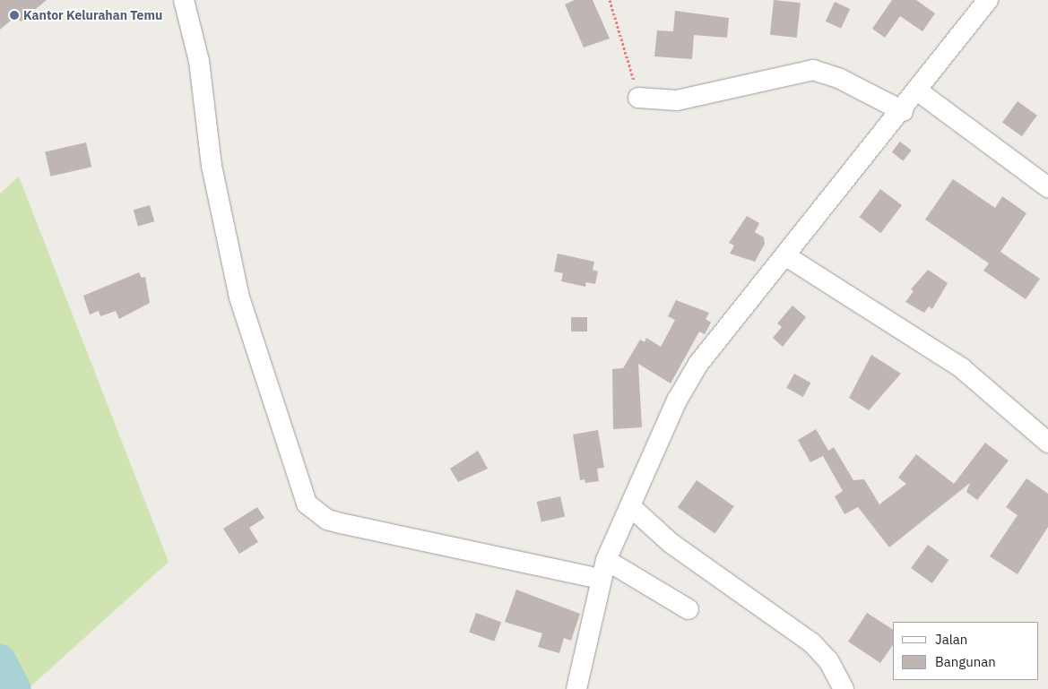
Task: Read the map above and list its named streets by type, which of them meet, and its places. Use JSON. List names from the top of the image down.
{
  "places": ["Kantor Kelurahan Temu"],
  "legend": ["Jalan", "Bangunan"]
}
